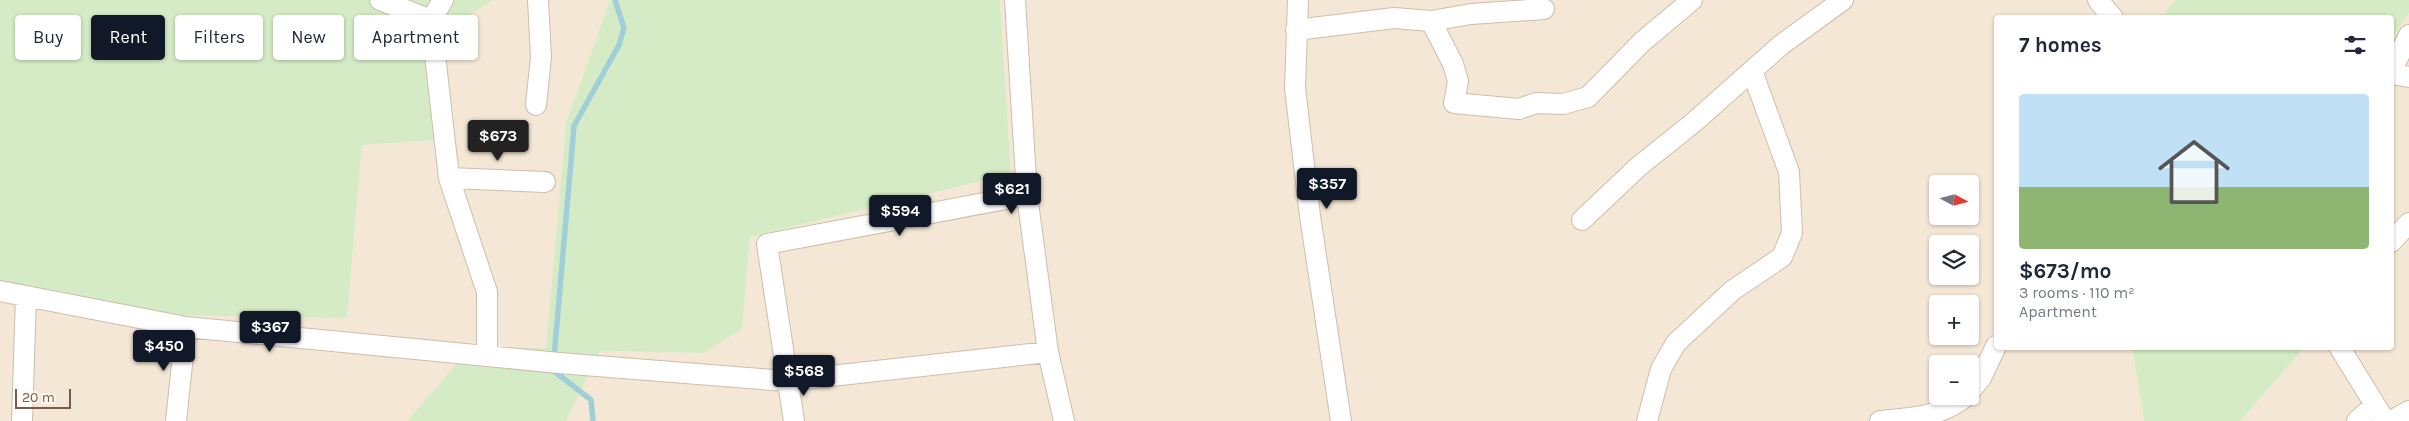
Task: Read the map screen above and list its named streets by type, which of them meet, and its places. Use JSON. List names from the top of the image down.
{
  "scale_bar": "20 m",
  "north": "right",
  "page": {
    "chip": [
      "Buy",
      "Rent",
      "Filters",
      "New",
      "Apartment"
    ],
    "heading": "7 homes",
    "list": [
      {
        "name": "$673/mo",
        "note": "3 rooms · 110 m² · Apartment"
      }
    ],
    "price": [
      "$673",
      "$357",
      "$621",
      "$594",
      "$367",
      "$450",
      "$568"
    ],
    "map_buttons": ["+", "−"],
    "scale": "20 m"
  }
}
